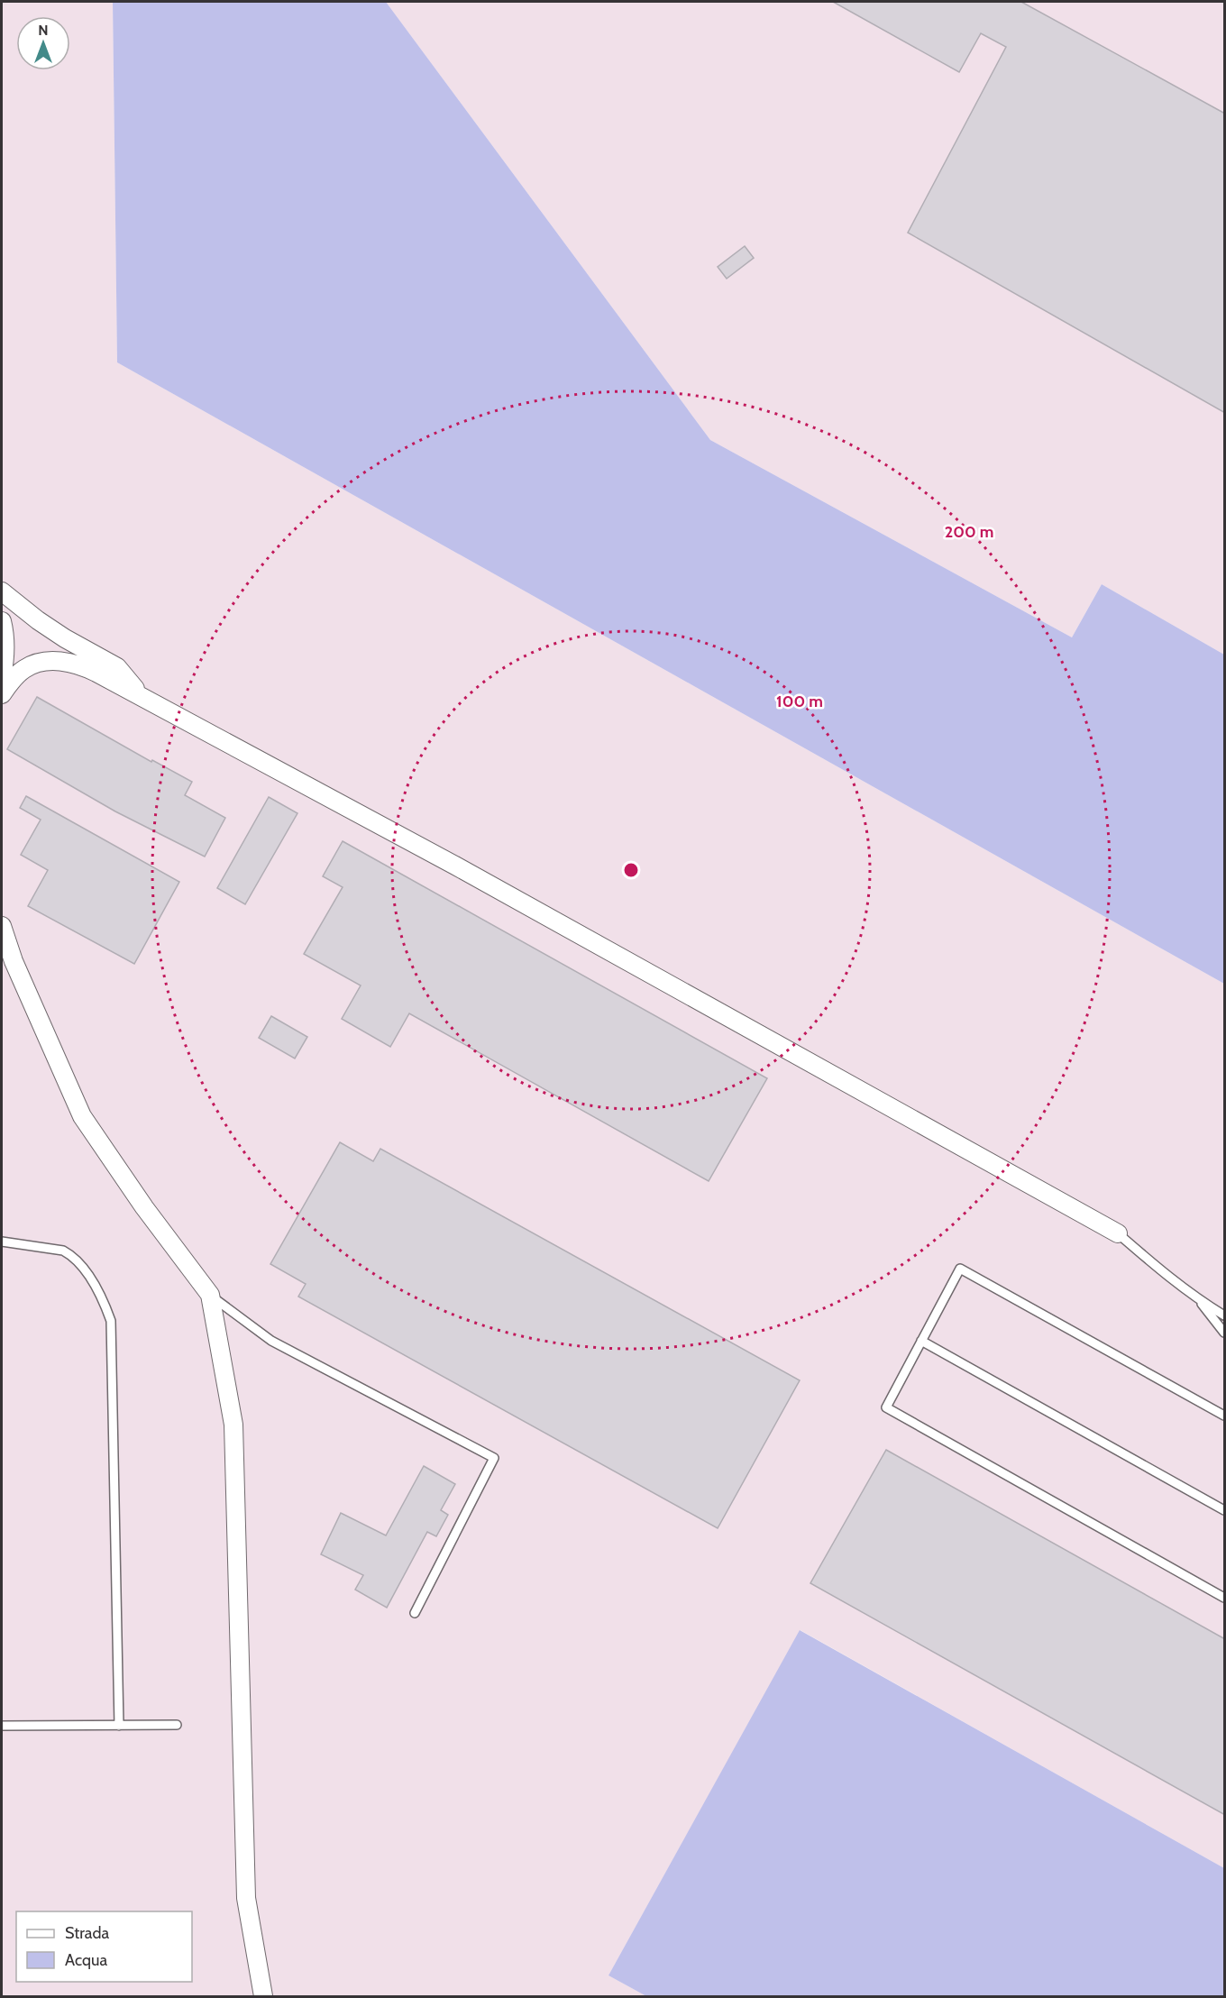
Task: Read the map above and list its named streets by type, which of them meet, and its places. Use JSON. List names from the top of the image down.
{
  "legend": ["Strada", "Acqua"],
  "north": "top",
  "rings": ["200 m", "100 m"]
}
